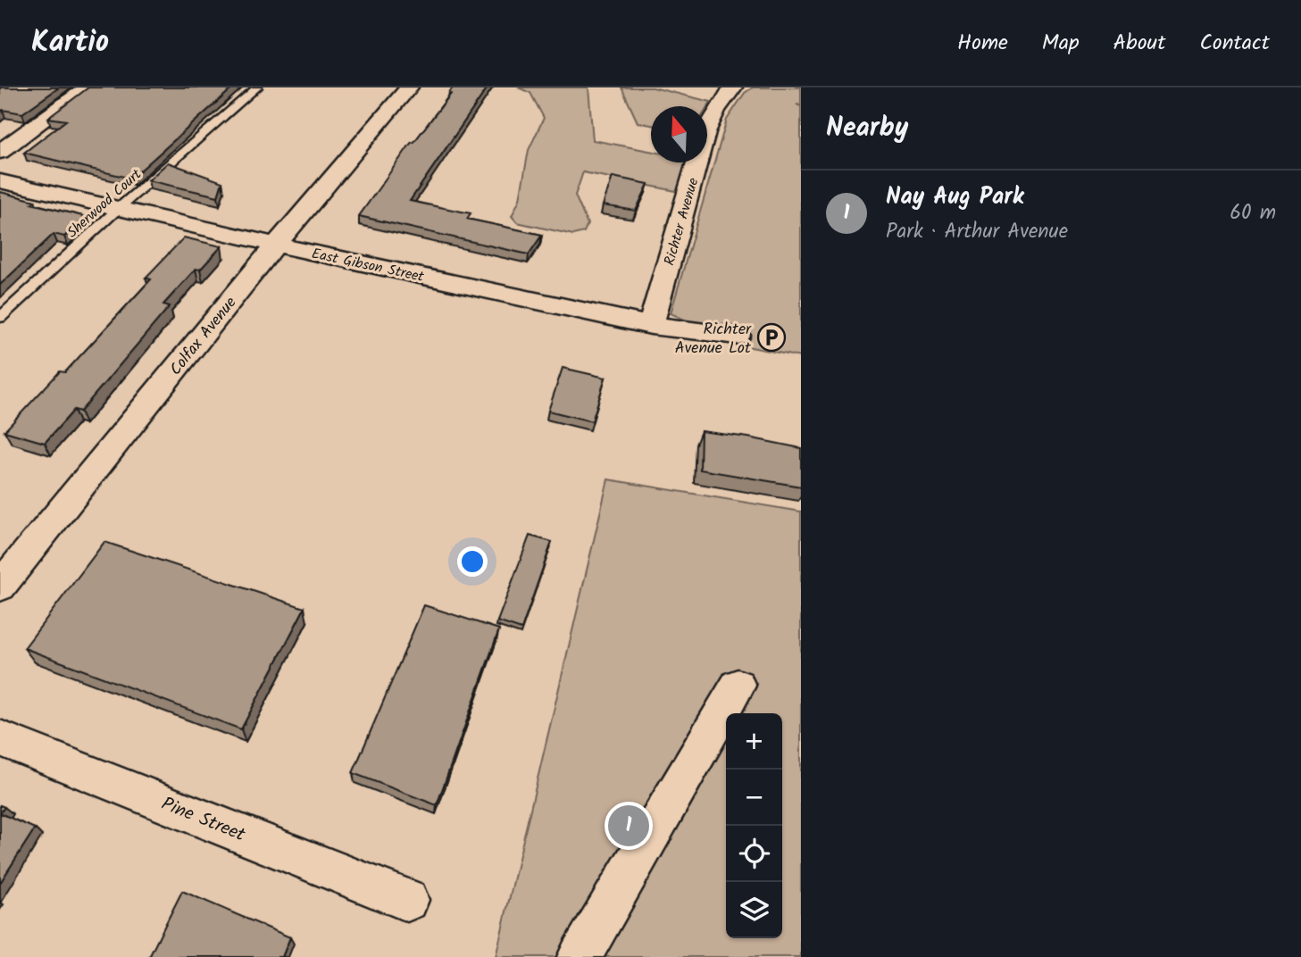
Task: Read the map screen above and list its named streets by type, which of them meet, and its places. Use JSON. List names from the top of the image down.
{
  "streets": {
    "street": [
      "Richter Avenue",
      "East Gibson Street",
      "Colfax Avenue",
      "Pine Street"
    ],
    "lane": ["Sherwood Court"]
  },
  "crossings": [
    ["Sherwood Court", "East Gibson Street"],
    ["Richter Avenue", "East Gibson Street"],
    ["East Gibson Street", "Colfax Avenue"]
  ],
  "places": {
    "parking": ["Richter Avenue Lot"]
  },
  "north": "top",
  "page": {
    "header": "Kartio",
    "nav": [
      "Home",
      "Map",
      "About",
      "Contact"
    ],
    "heading": "Nearby",
    "list": [
      {
        "mark": "1",
        "name": "Nay Aug Park",
        "note": "Park · Arthur Avenue",
        "value": "60 m"
      }
    ],
    "map_buttons": ["+", "−"],
    "pins": "1"
  }
}
